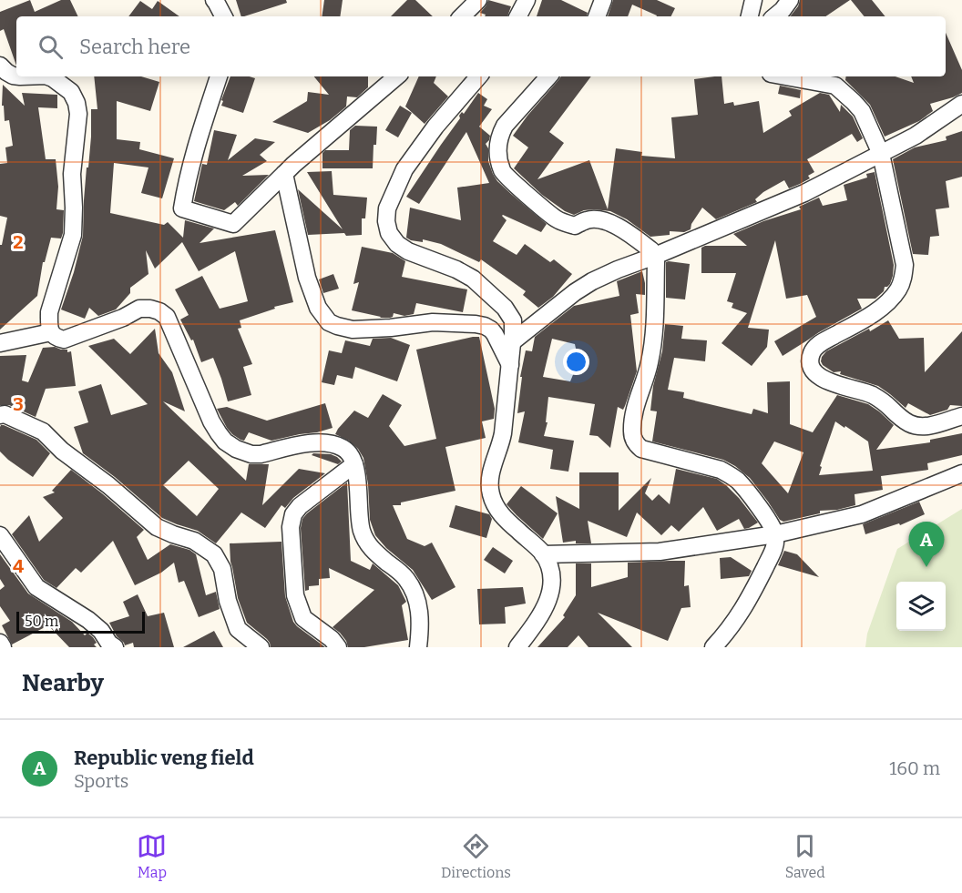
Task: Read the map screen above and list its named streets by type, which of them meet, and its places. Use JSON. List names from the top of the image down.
{
  "scale_bar": "50 m",
  "page": {
    "search": "Search here",
    "pins": "A",
    "scale": "50 m",
    "heading": "Nearby",
    "list": [
      {
        "mark": "A",
        "name": "Republic veng field",
        "note": "Sports",
        "value": "160 m"
      }
    ],
    "nav": ["Map", "Directions", "Saved"]
  },
  "grid": {
    "rows": ["2", "3", "4"]
  }
}
